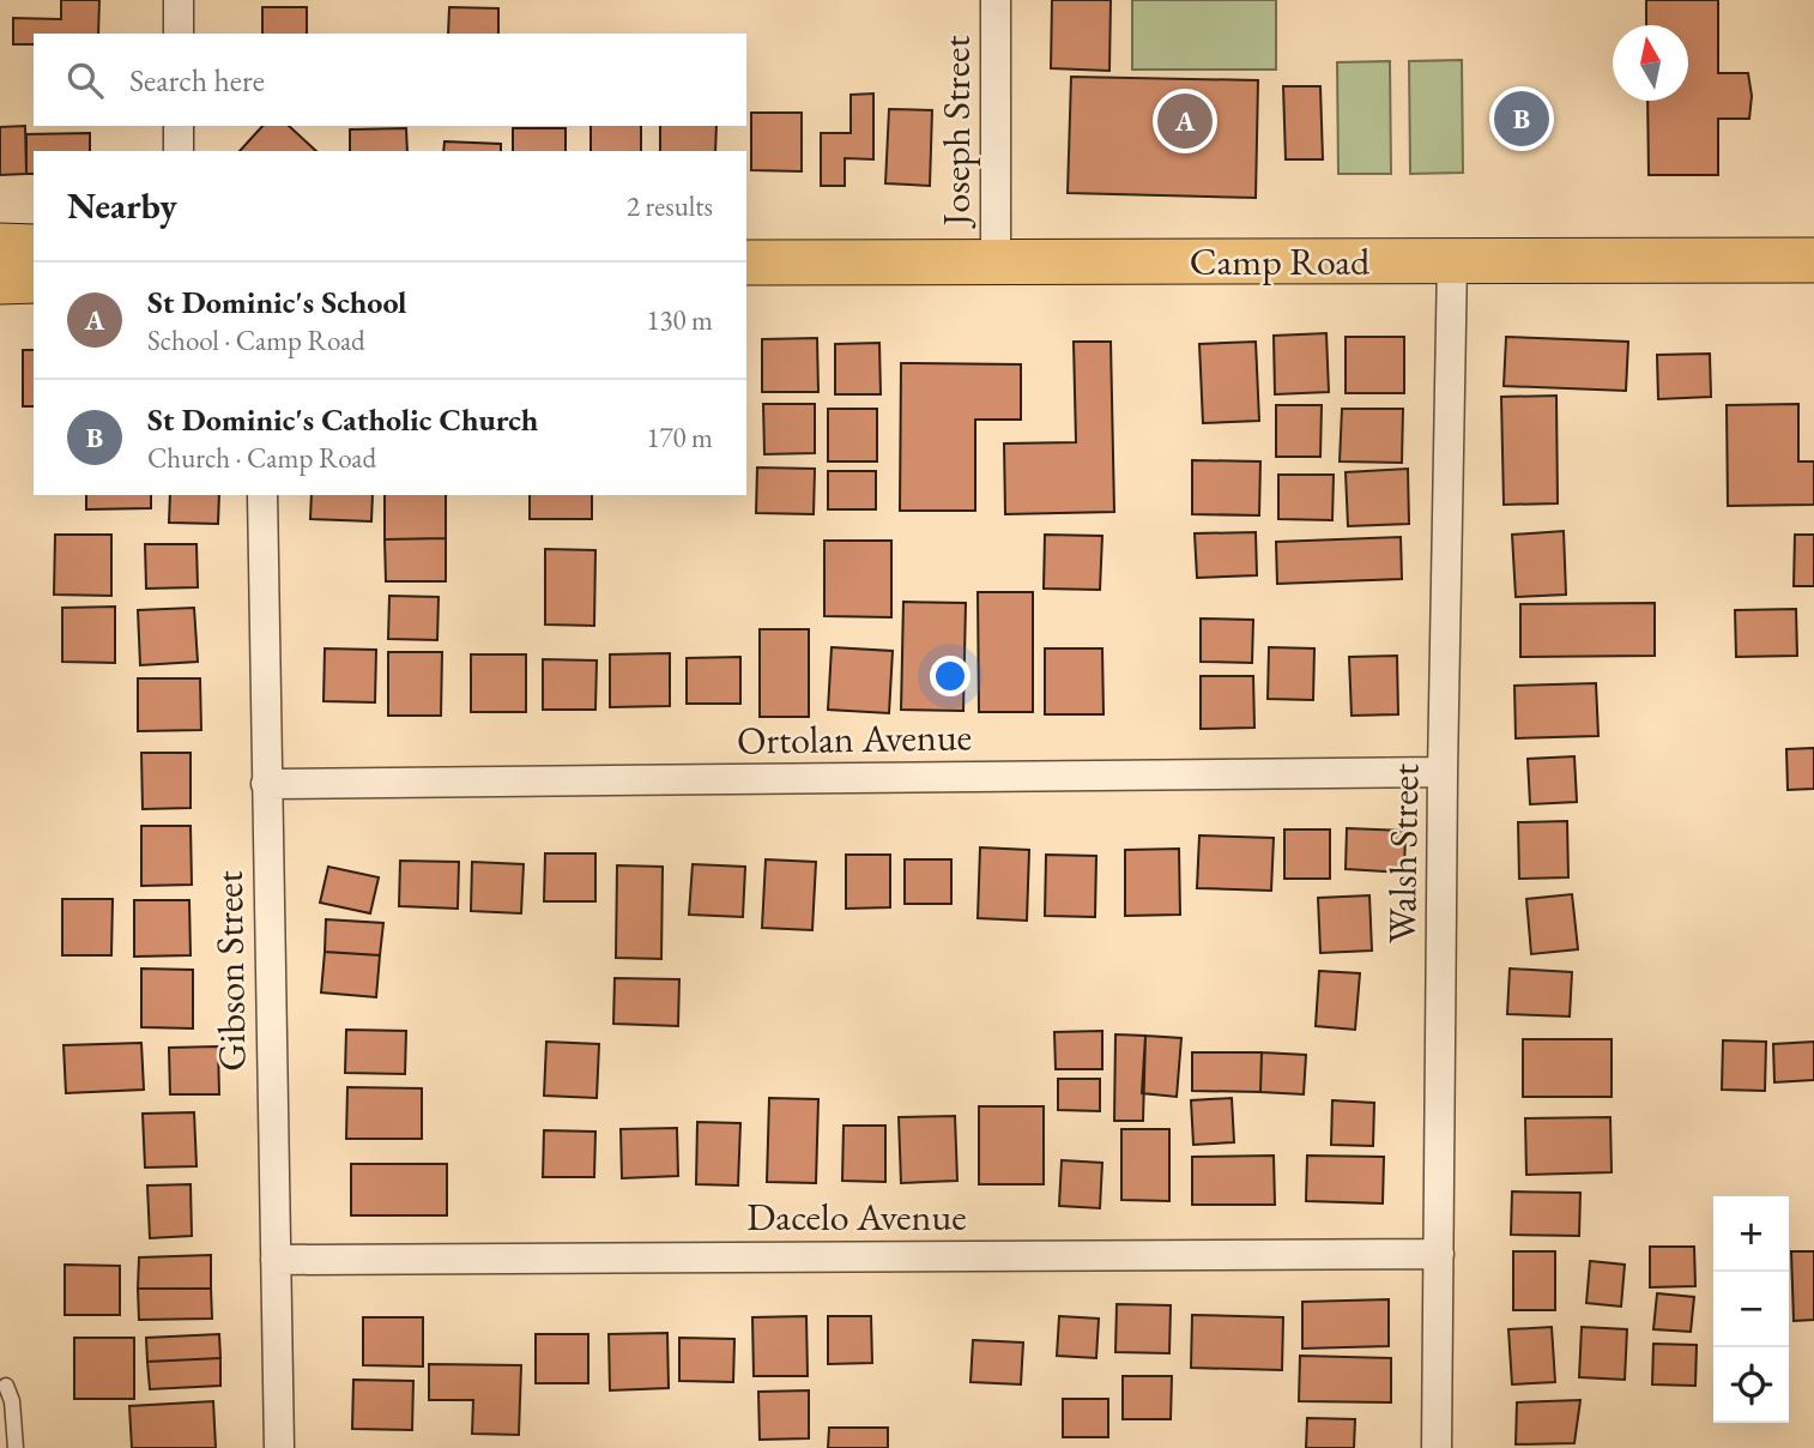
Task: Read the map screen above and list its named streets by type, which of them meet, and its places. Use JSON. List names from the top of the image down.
{
  "streets": {
    "main road": ["Camp Road"],
    "street": [
      "Joseph Street",
      "Ortolan Avenue",
      "Walsh Street",
      "Gibson Street",
      "Dacelo Avenue"
    ]
  },
  "crossings": [
    ["Joseph Street", "Camp Road"],
    ["Camp Road", "Walsh Street"],
    ["Ortolan Avenue", "Walsh Street"],
    ["Ortolan Avenue", "Gibson Street"],
    ["Walsh Street", "Dacelo Avenue"],
    ["Gibson Street", "Dacelo Avenue"]
  ],
  "north": "top",
  "page": {
    "search": "Search here",
    "pins": ["B", "A"],
    "heading": ["Nearby", "2 results"],
    "list": [
      {
        "mark": "A",
        "name": "St Dominic's School",
        "note": "School · Camp Road",
        "value": "130 m"
      },
      {
        "mark": "B",
        "name": "St Dominic's Catholic Church",
        "note": "Church · Camp Road",
        "value": "170 m"
      }
    ],
    "map_buttons": ["+", "−"]
  }
}
